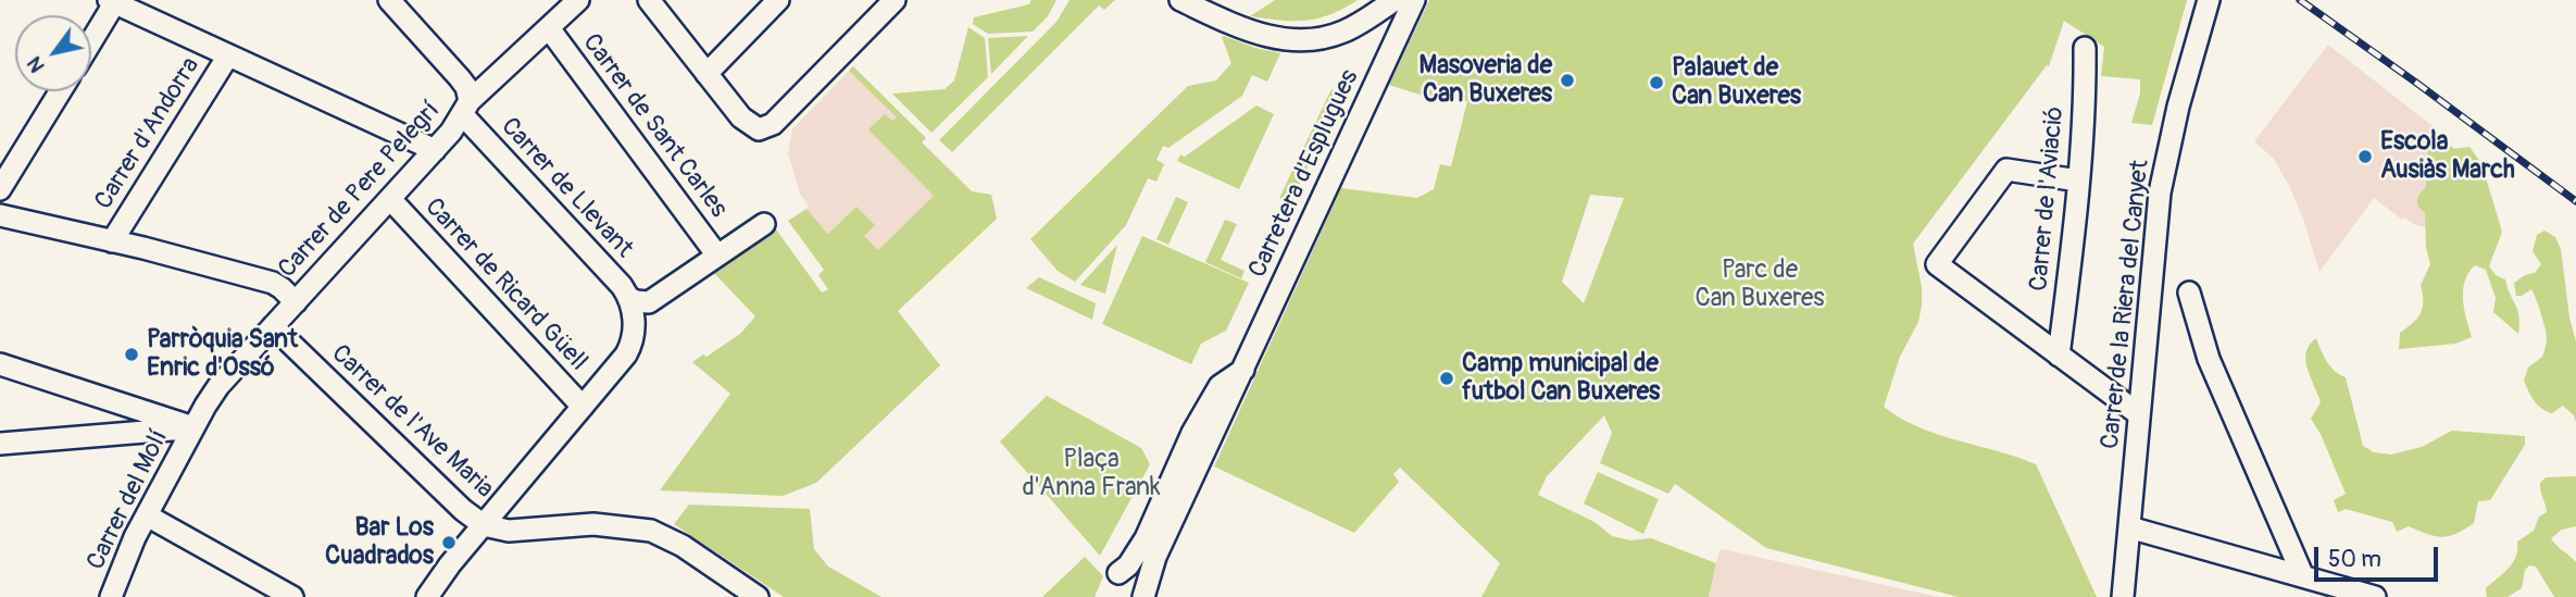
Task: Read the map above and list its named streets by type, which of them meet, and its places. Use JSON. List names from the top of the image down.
{
  "streets": {
    "street": [
      "Carrer de Sant Carles",
      "Carrer d'Andorra",
      "Carretera d'Esplugues",
      "Carrer de Llevant",
      "Carrer de Pere Pelegrí",
      "Carrer de l'Aviació",
      "Carrer de Ricard Güell",
      "Carrer de la Riera del Canyet",
      "Carrer de l'Ave Maria",
      "Carrer del Molí"
    ]
  },
  "crossings": [
    ["Carrer de Sant Carles", "Carrer de Pere Pelegrí"],
    ["Carrer de Llevant", "Carrer de Pere Pelegrí"],
    ["Carrer de Pere Pelegrí", "Carrer de Ricard Güell"],
    ["Carrer de Pere Pelegrí", "Carrer de l'Ave Maria"],
    ["Carrer de Pere Pelegrí", "Carrer del Molí"]
  ],
  "parks": ["Parc de Can Buxeres", "Plaça d'Anna Frank"],
  "places": [
    "Masoveria de Can Buxeres",
    "Palauet de Can Buxeres",
    "Escola Ausiàs March",
    "Parròquia Sant Enric d'Ossó",
    "Camp municipal de futbol Can Buxeres",
    "Bar Los Cuadrados"
  ],
  "scale_bar": "50 m",
  "north": "bottom left"
}
